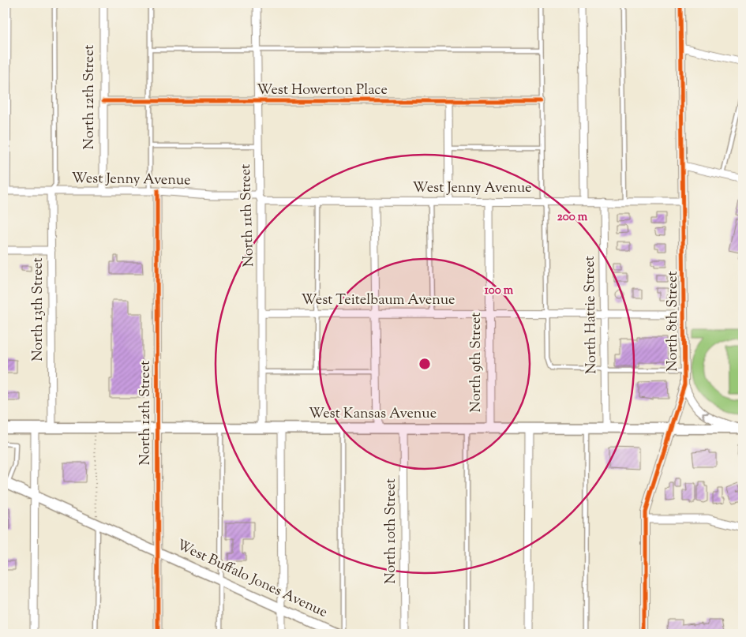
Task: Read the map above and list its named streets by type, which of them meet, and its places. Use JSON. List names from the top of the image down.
{
  "streets": {
    "main road": ["West Kansas Avenue", "West Buffalo Jones Avenue"],
    "street": [
      "West Howerton Place",
      "North 12th Street",
      "West Jenny Avenue",
      "North 11th Street",
      "West Teitelbaum Avenue",
      "North 13th Street",
      "North Hattie Street",
      "North 8th Street",
      "North 9th Street",
      "North 10th Street"
    ]
  },
  "crossings": [
    ["West Howerton Place", "North 12th Street"],
    ["West Howerton Place", "North 11th Street"],
    ["North 12th Street", "West Jenny Avenue"],
    ["North 12th Street", "West Kansas Avenue"],
    ["North 12th Street", "West Buffalo Jones Avenue"],
    ["West Jenny Avenue", "North 11th Street"],
    ["West Jenny Avenue", "North 13th Street"],
    ["West Jenny Avenue", "North Hattie Street"],
    ["West Jenny Avenue", "North 8th Street"],
    ["West Jenny Avenue", "North 9th Street"],
    ["North 11th Street", "West Teitelbaum Avenue"],
    ["North 11th Street", "West Kansas Avenue"],
    ["West Teitelbaum Avenue", "North Hattie Street"],
    ["West Teitelbaum Avenue", "North 8th Street"],
    ["West Teitelbaum Avenue", "North 9th Street"],
    ["North 13th Street", "West Kansas Avenue"],
    ["North Hattie Street", "West Kansas Avenue"],
    ["North 8th Street", "West Kansas Avenue"],
    ["North 9th Street", "West Kansas Avenue"],
    ["West Kansas Avenue", "North 10th Street"]
  ],
  "rings": ["200 m", "100 m"]
}
